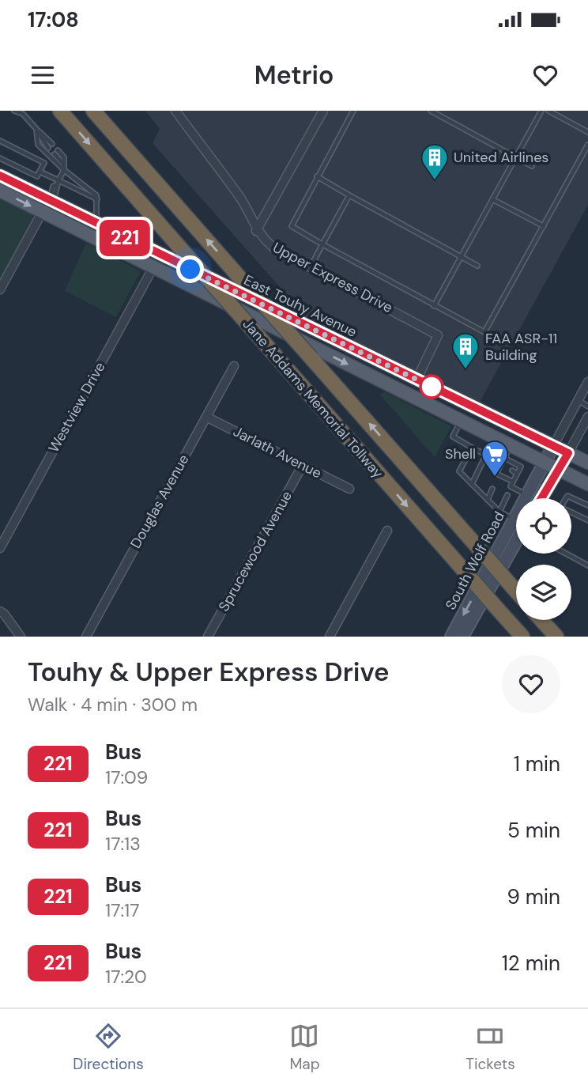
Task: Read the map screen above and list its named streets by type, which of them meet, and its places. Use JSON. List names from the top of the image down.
{
  "streets": {
    "highway": ["Jane Addams Memorial Tollway"],
    "main road": ["East Touhy Avenue", "South Wolf Road"],
    "street": [
      "Upper Express Drive",
      "Westview Drive",
      "Jarlath Avenue",
      "Douglas Avenue",
      "Sprucewood Avenue"
    ]
  },
  "crossings": [
    ["Upper Express Drive", "East Touhy Avenue"],
    ["East Touhy Avenue", "South Wolf Road"],
    ["Jarlath Avenue", "Douglas Avenue"],
    ["Jarlath Avenue", "Sprucewood Avenue"]
  ],
  "places": {
    "building": ["United Airlines", "FAA ASR-11 Building"],
    "supermarket": ["Shell"]
  },
  "lines": ["bus line 221"],
  "page": {
    "status": "17:08",
    "header": "Metrio",
    "on_map": "221",
    "heading": ["Touhy & Upper Express Drive", "Walk · 4 min · 300 m"],
    "list": [
      {
        "mark": "221",
        "name": "Bus",
        "note": "17:09",
        "value": "1 min"
      },
      {
        "mark": "221",
        "name": "Bus",
        "note": "17:13",
        "value": "5 min"
      },
      {
        "mark": "221",
        "name": "Bus",
        "note": "17:17",
        "value": "9 min"
      },
      {
        "mark": "221",
        "name": "Bus",
        "note": "17:20",
        "value": "12 min"
      }
    ],
    "tabs": ["Directions", "Map", "Tickets"]
  }
}
